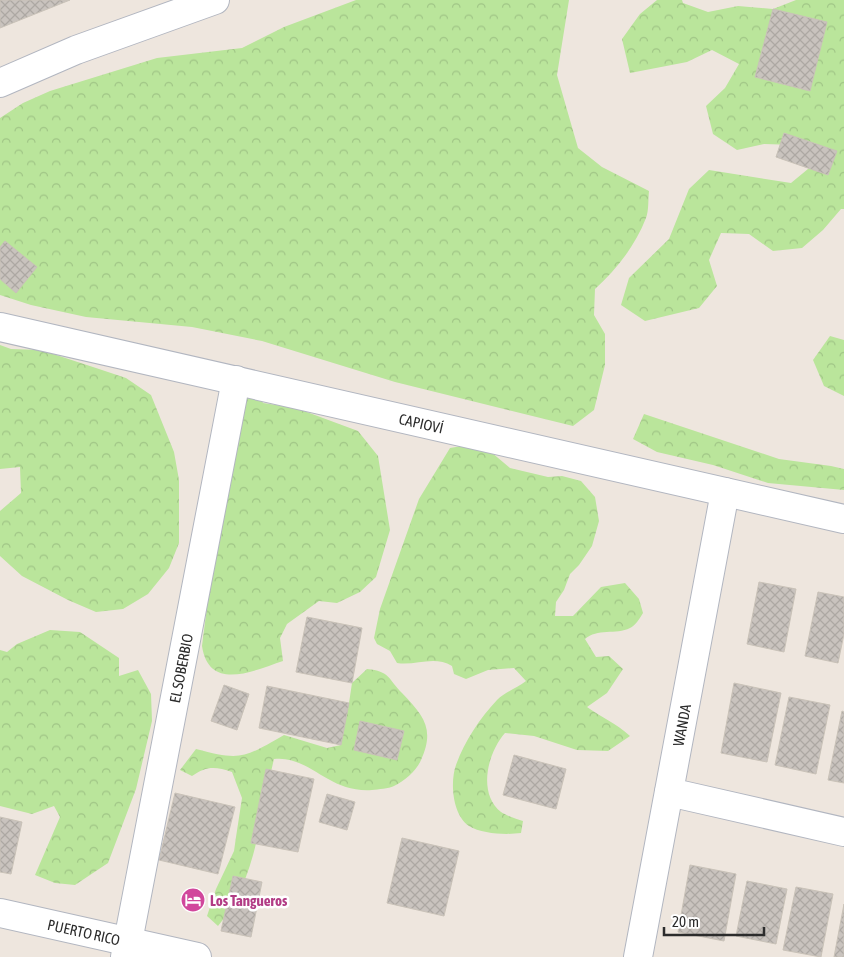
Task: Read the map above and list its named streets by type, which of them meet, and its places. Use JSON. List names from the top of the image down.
{
  "streets": {
    "street": [
      "CAPIOVÍ",
      "EL SOBERBIO",
      "WANDA",
      "PUERTO RICO"
    ]
  },
  "crossings": [
    ["CAPIOVÍ", "EL SOBERBIO"],
    ["CAPIOVÍ", "WANDA"],
    ["EL SOBERBIO", "PUERTO RICO"]
  ],
  "places": {
    "hotel": ["Los Tangueros"]
  },
  "scale_bar": "20 m"
}
